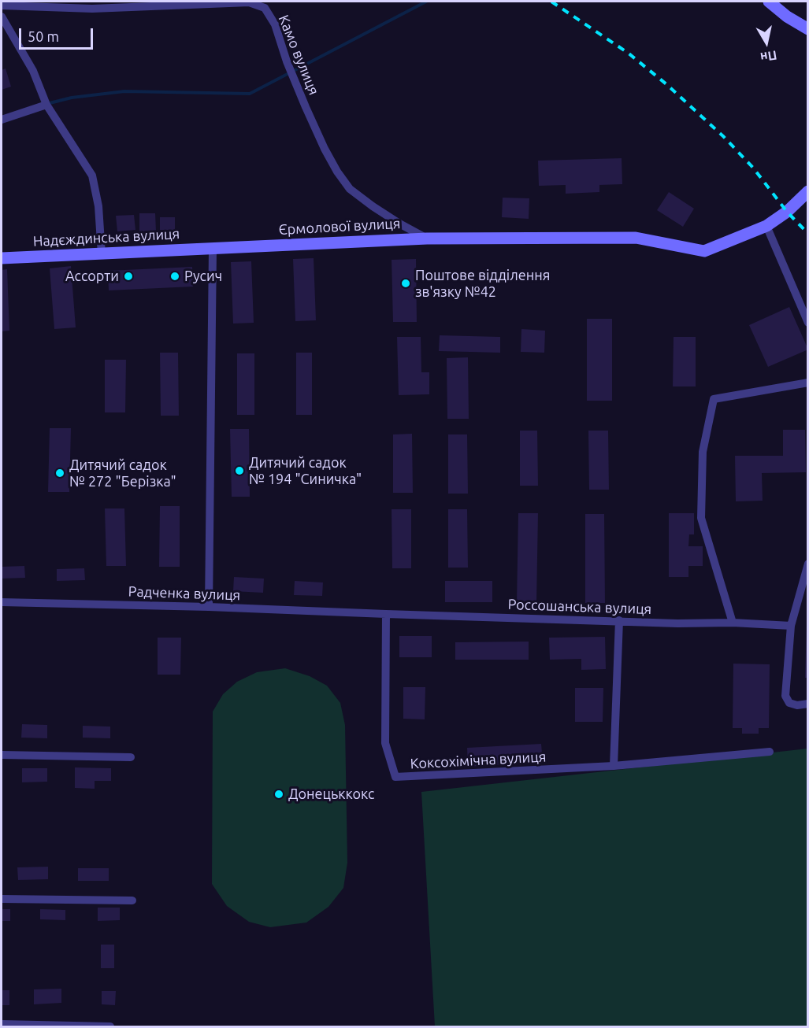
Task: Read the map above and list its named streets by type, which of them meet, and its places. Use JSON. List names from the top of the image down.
{
  "streets": {
    "street": [
      "Камо вулиця",
      "Єрмолової вулиця",
      "Надєждинська вулиця",
      "Радченка вулиця",
      "Россошанська вулиця",
      "Коксохімічна вулиця"
    ]
  },
  "crossings": [
    ["Камо вулиця", "Єрмолової вулиця"],
    ["Єрмолової вулиця", "Надєждинська вулиця"],
    ["Радченка вулиця", "Россошанська вулиця"],
    ["Россошанська вулиця", "Коксохімічна вулиця"]
  ],
  "places": [
    "Ассорти",
    "Русич",
    "Поштове відділення зв'язку №42",
    "Дитячий садок № 194 \"Синичка\"",
    "Дитячий садок № 272 \"Берізка\"",
    "Донецьккокс"
  ],
  "scale_bar": "50 m",
  "north": "bottom"
}
